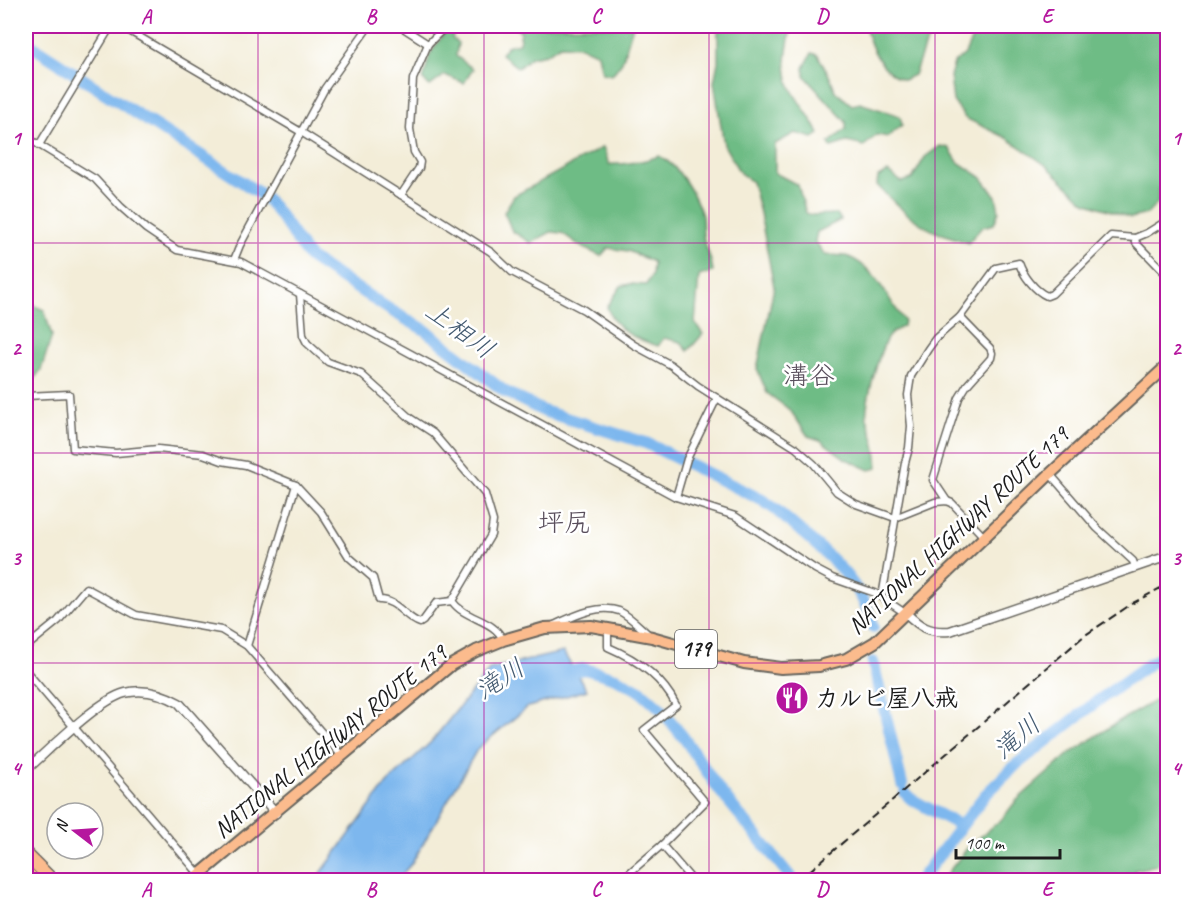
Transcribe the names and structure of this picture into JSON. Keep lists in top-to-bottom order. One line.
{"streets":{"highway":["NATIONAL HIGHWAY ROUTE 179","179"]},"districts":["溝谷","坪尻"],"water":["上相川","滝川"],"places":{"restaurant":["カルビ屋八戒"]},"scale_bar":"100 m","north":"left","grid":{"columns":["A","B","C","D","E"],"rows":["1","2","3","4"]}}
